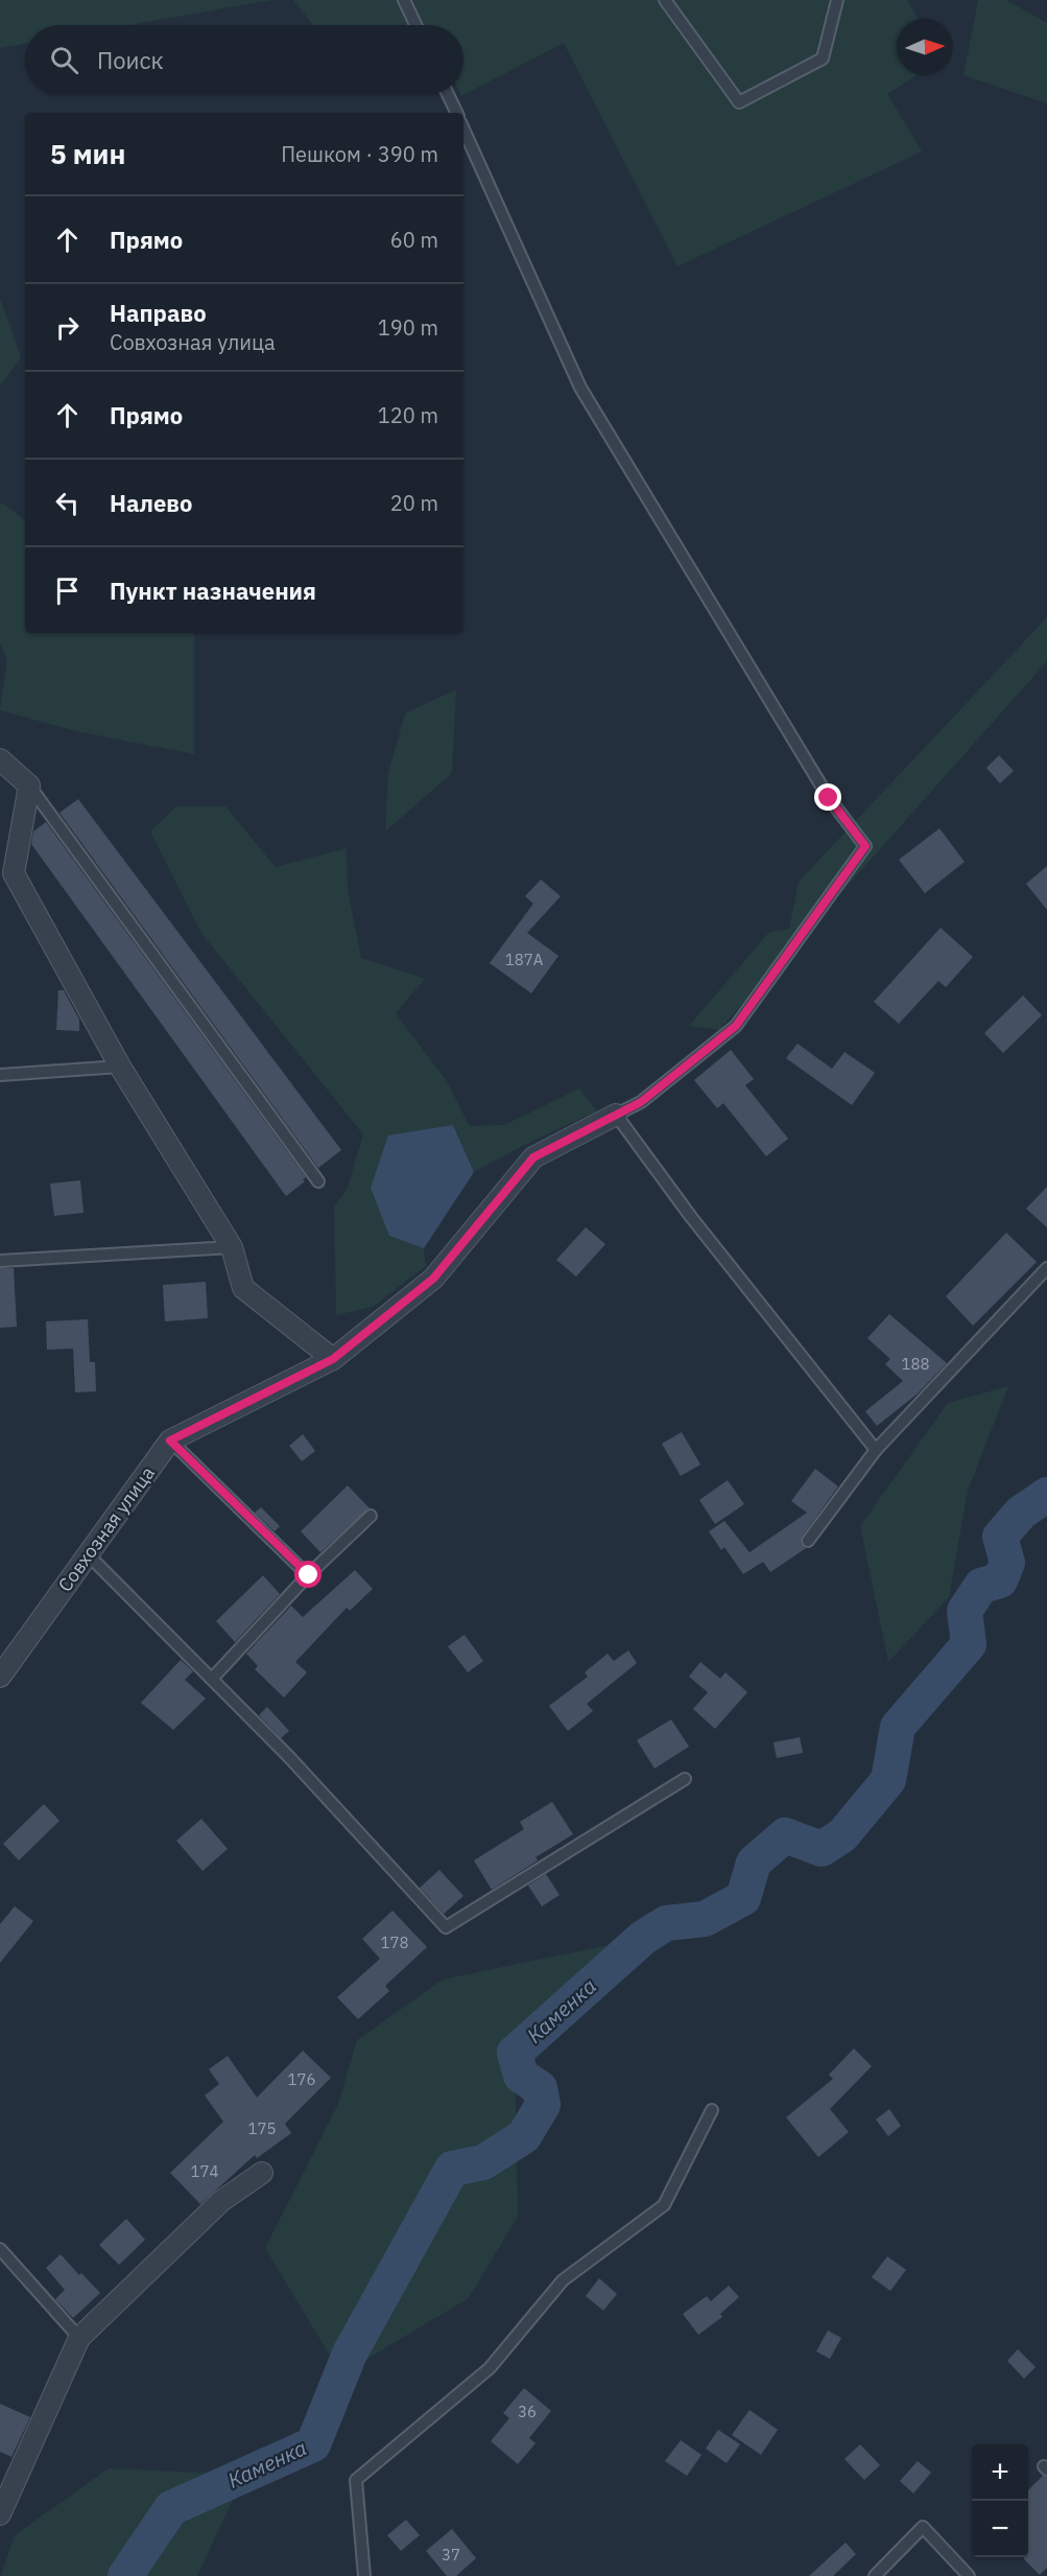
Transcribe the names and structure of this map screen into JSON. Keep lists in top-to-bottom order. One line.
{"streets":{"street":["Совхозная улица"]},"water":["Каменка"],"house_numbers":["187А","188","178","176","175","174","36","37"],"north":"right","page":{"search":"Поиск","heading":["5 мин","Пешком · 390 m"],"list":[["Прямо","60 m"],["Направо","Совхозная улица","190 m"],["Прямо","120 m"],["Налево","20 m"],"Пункт назначения"],"map_buttons":["+","−"]}}
